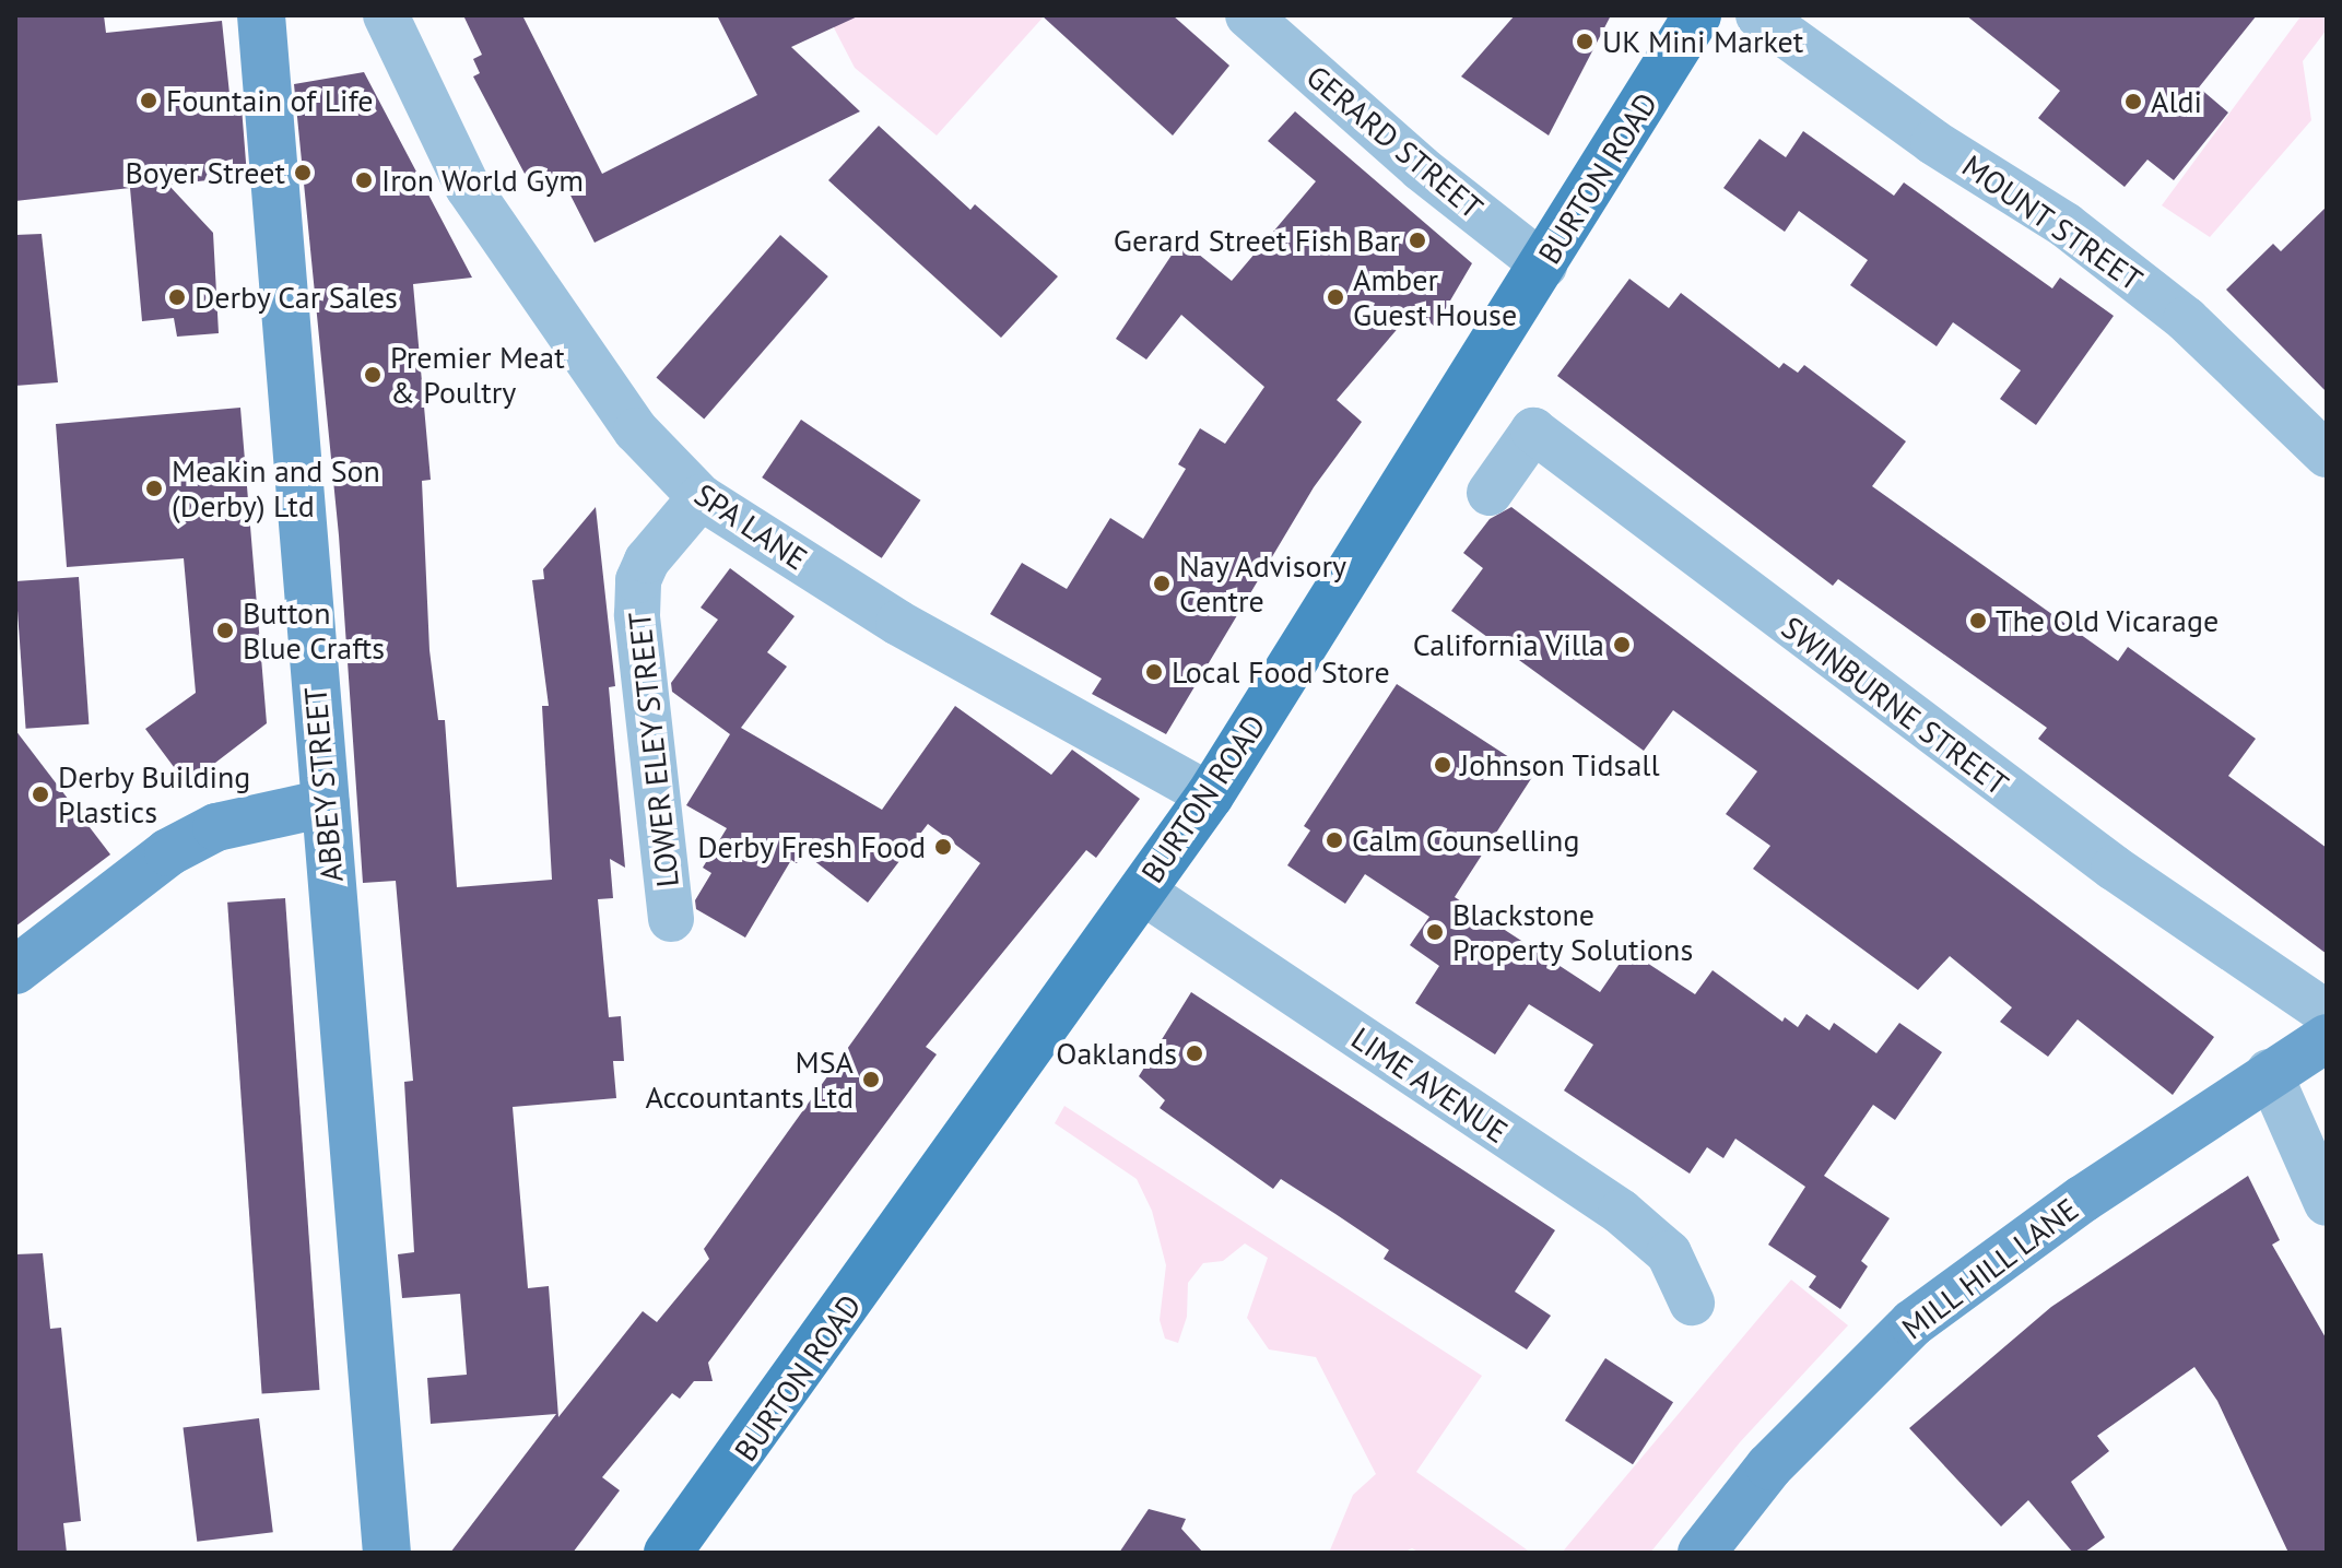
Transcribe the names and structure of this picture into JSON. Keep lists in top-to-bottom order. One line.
{"streets":{"main road":["BURTON ROAD"],"street":["GERARD STREET","MOUNT STREET","SPA LANE","SWINBURNE STREET","LOWER ELEY STREET","ABBEY STREET","LIME AVENUE","MILL HILL LANE"]},"crossings":[["GERARD STREET","BURTON ROAD"],["BURTON ROAD","SPA LANE"],["BURTON ROAD","LIME AVENUE"],["SPA LANE","LOWER ELEY STREET"]],"places":["UK Mini Market","Fountain of Life","Aldi","Boyer Street","Iron World Gym","Gerard Street Fish Bar","Derby Car Sales","Amber Guest House","Premier Meat & Poultry","Meakin and Son (Derby) Ltd","Nay Advisory Centre","The Old Vicarage","Button Blue Crafts","California Villa","Local Food Store","Johnson Tidsall","Derby Building Plastics","Calm Counselling","Derby Fresh Food","Blackstone Property Solutions","Oaklands","MSA Accountants Ltd"]}
